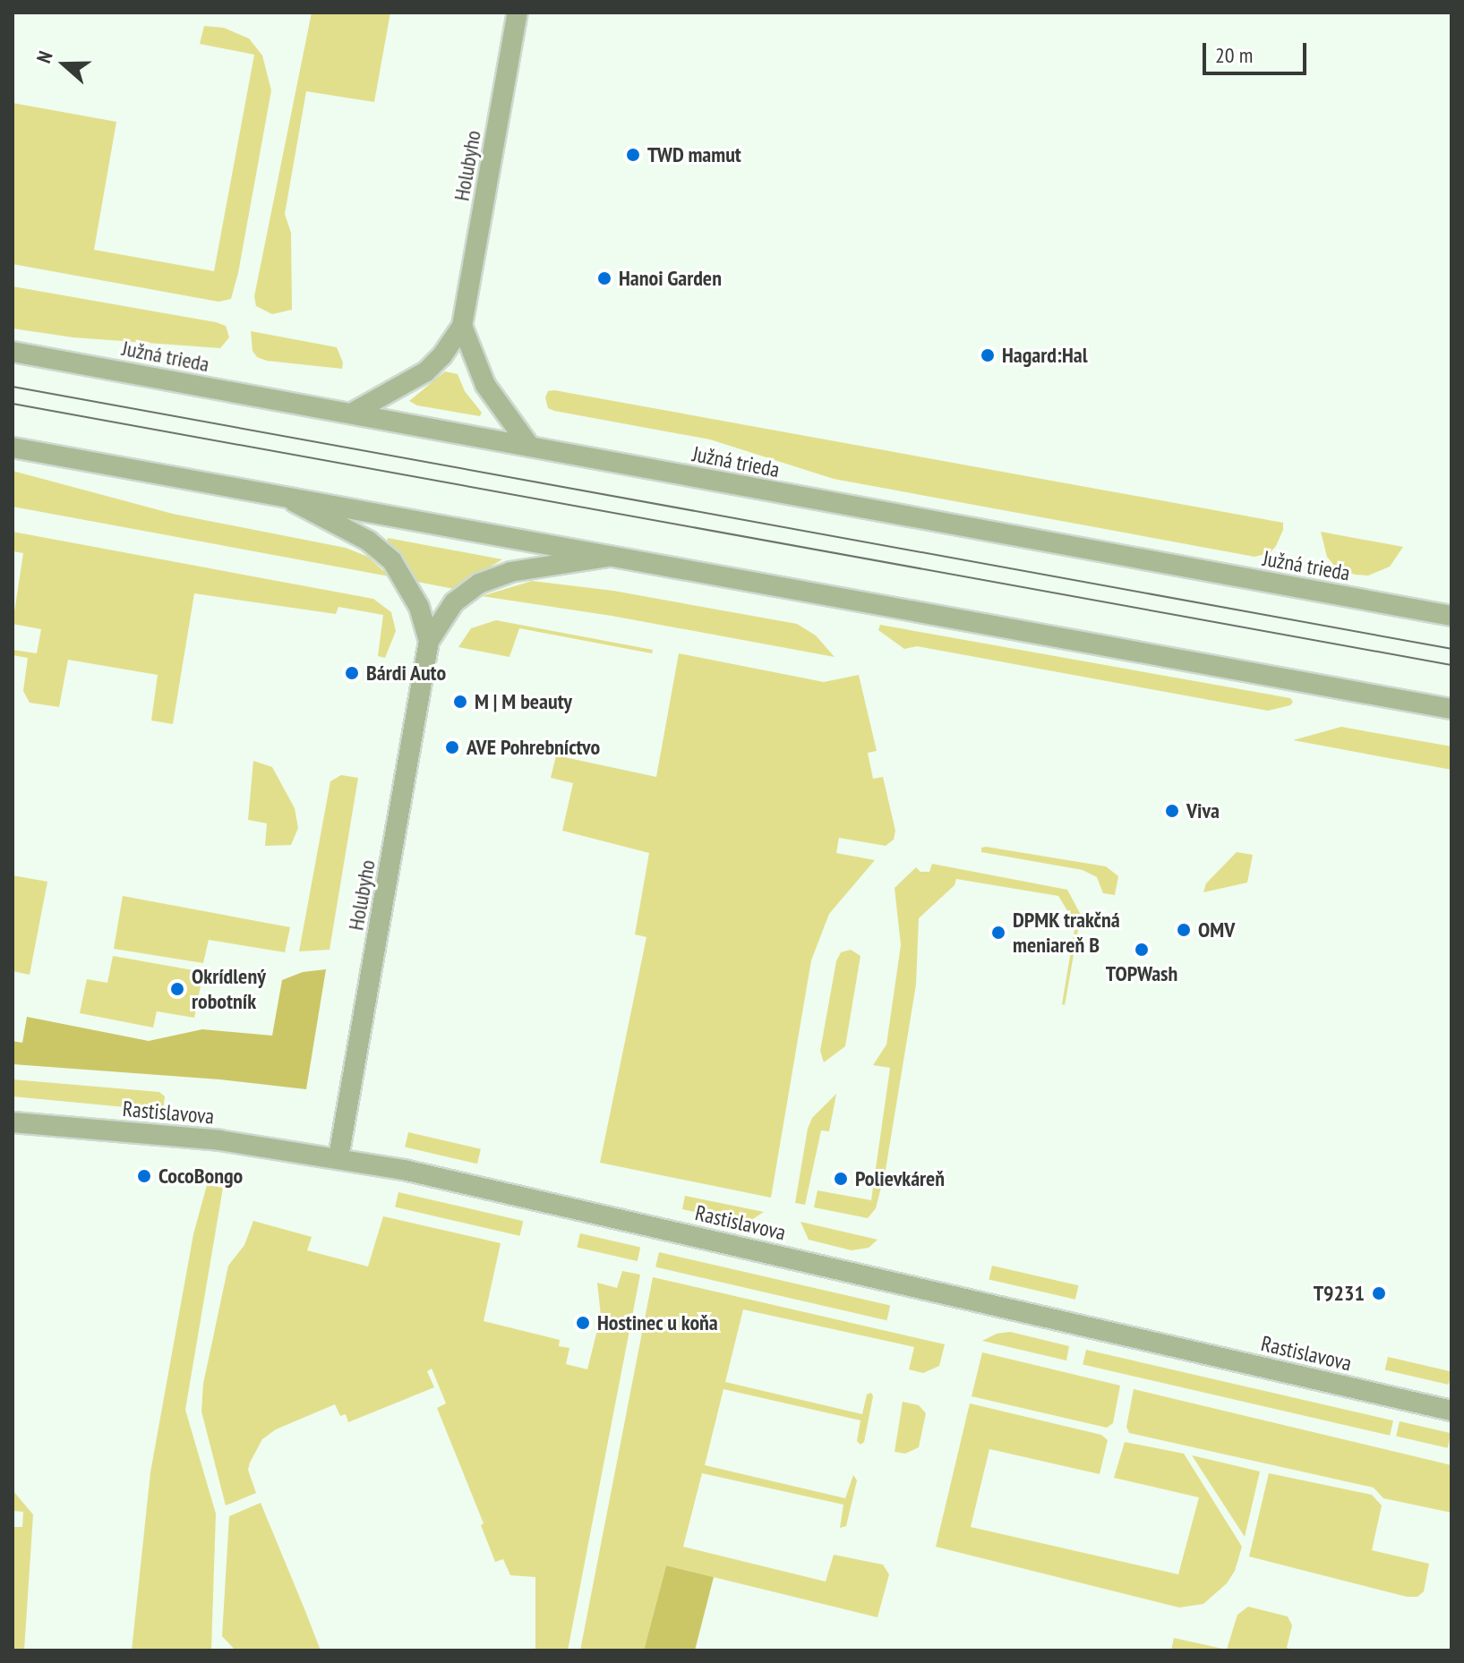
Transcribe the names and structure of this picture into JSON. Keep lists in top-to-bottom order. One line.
{"streets":{"street":["Holubyho","Južná trieda","Rastislavova"]},"crossings":[["Holubyho","Rastislavova"]],"places":["TWD mamut","Hanoi Garden","Hagard:Hal","Bárdi Auto","M | M beauty","AVE Pohrebníctvo","Viva","OMV","DPMK trakčná meniareň B","TOPWash","Okrídlený robotník","CocoBongo","Polievkáreň","T9231","Hostinec u koňa"],"scale_bar":"20 m","north":"left"}
